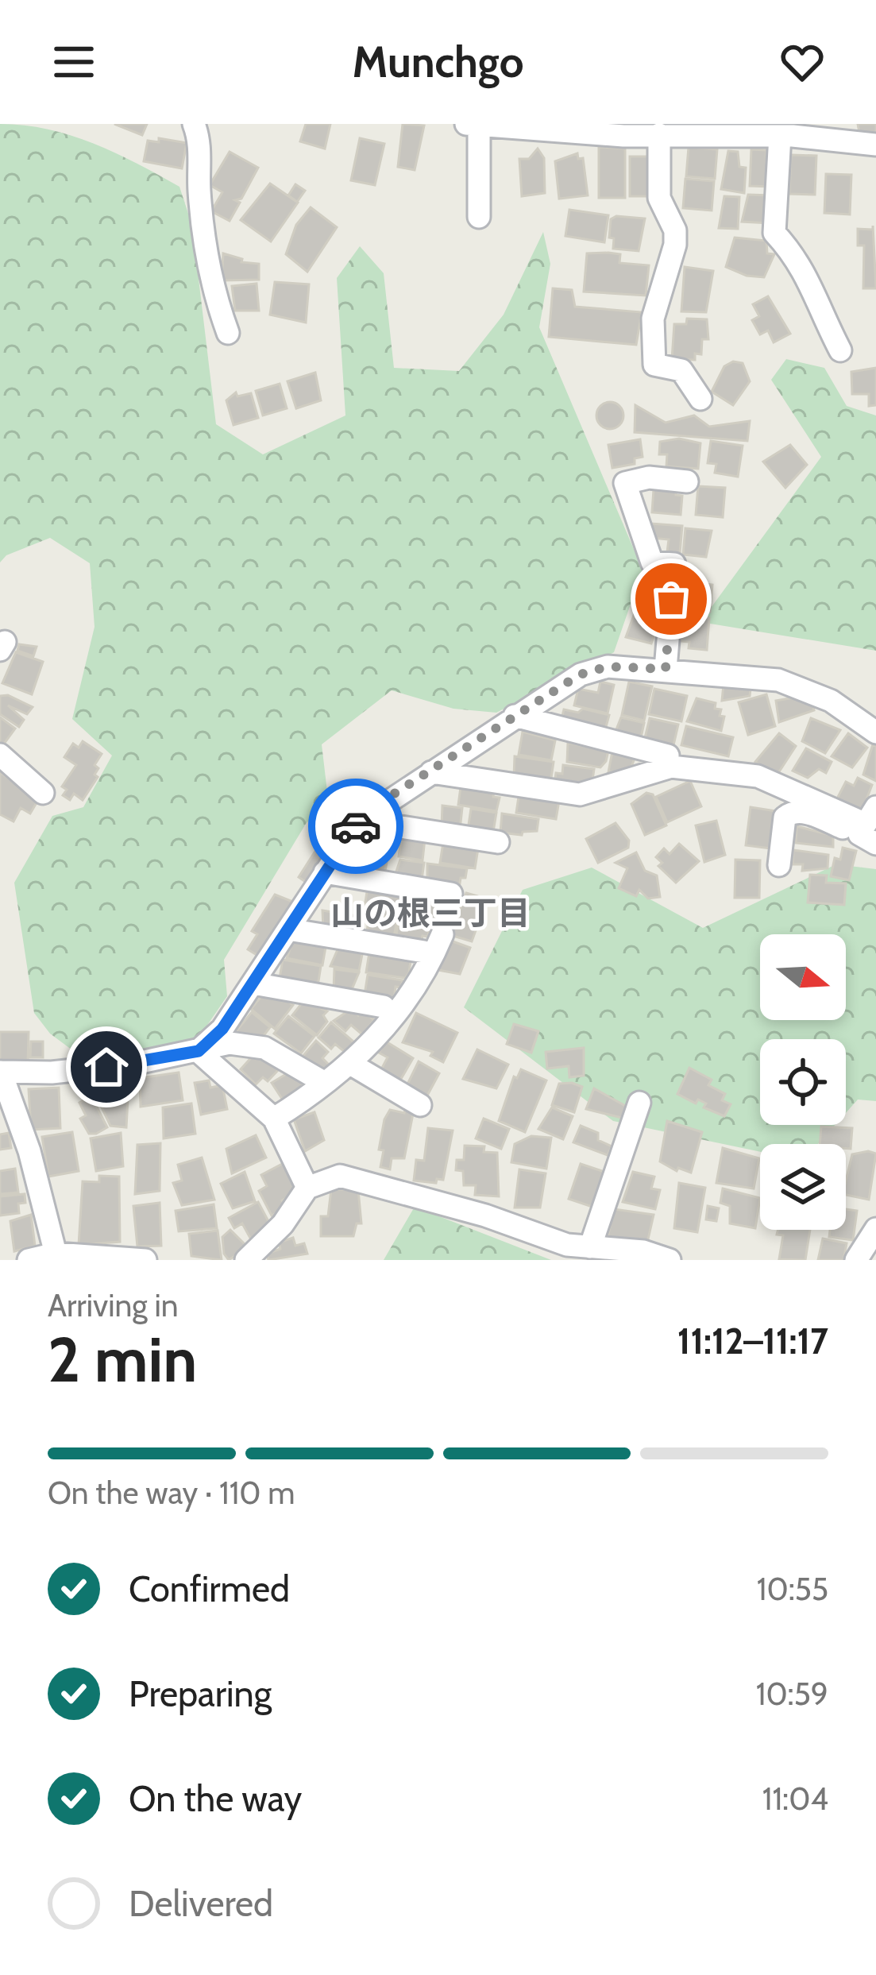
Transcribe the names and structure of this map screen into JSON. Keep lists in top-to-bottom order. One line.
{"districts":["山の根三丁目"],"north":"right","page":{"header":"Munchgo","heading":["2 min","Arriving in","11:12–11:17"],"bar":"On the way · 110 m","list":[["Confirmed","10:55"],["Preparing","10:59"],["On the way","11:04"],"Delivered"]}}
